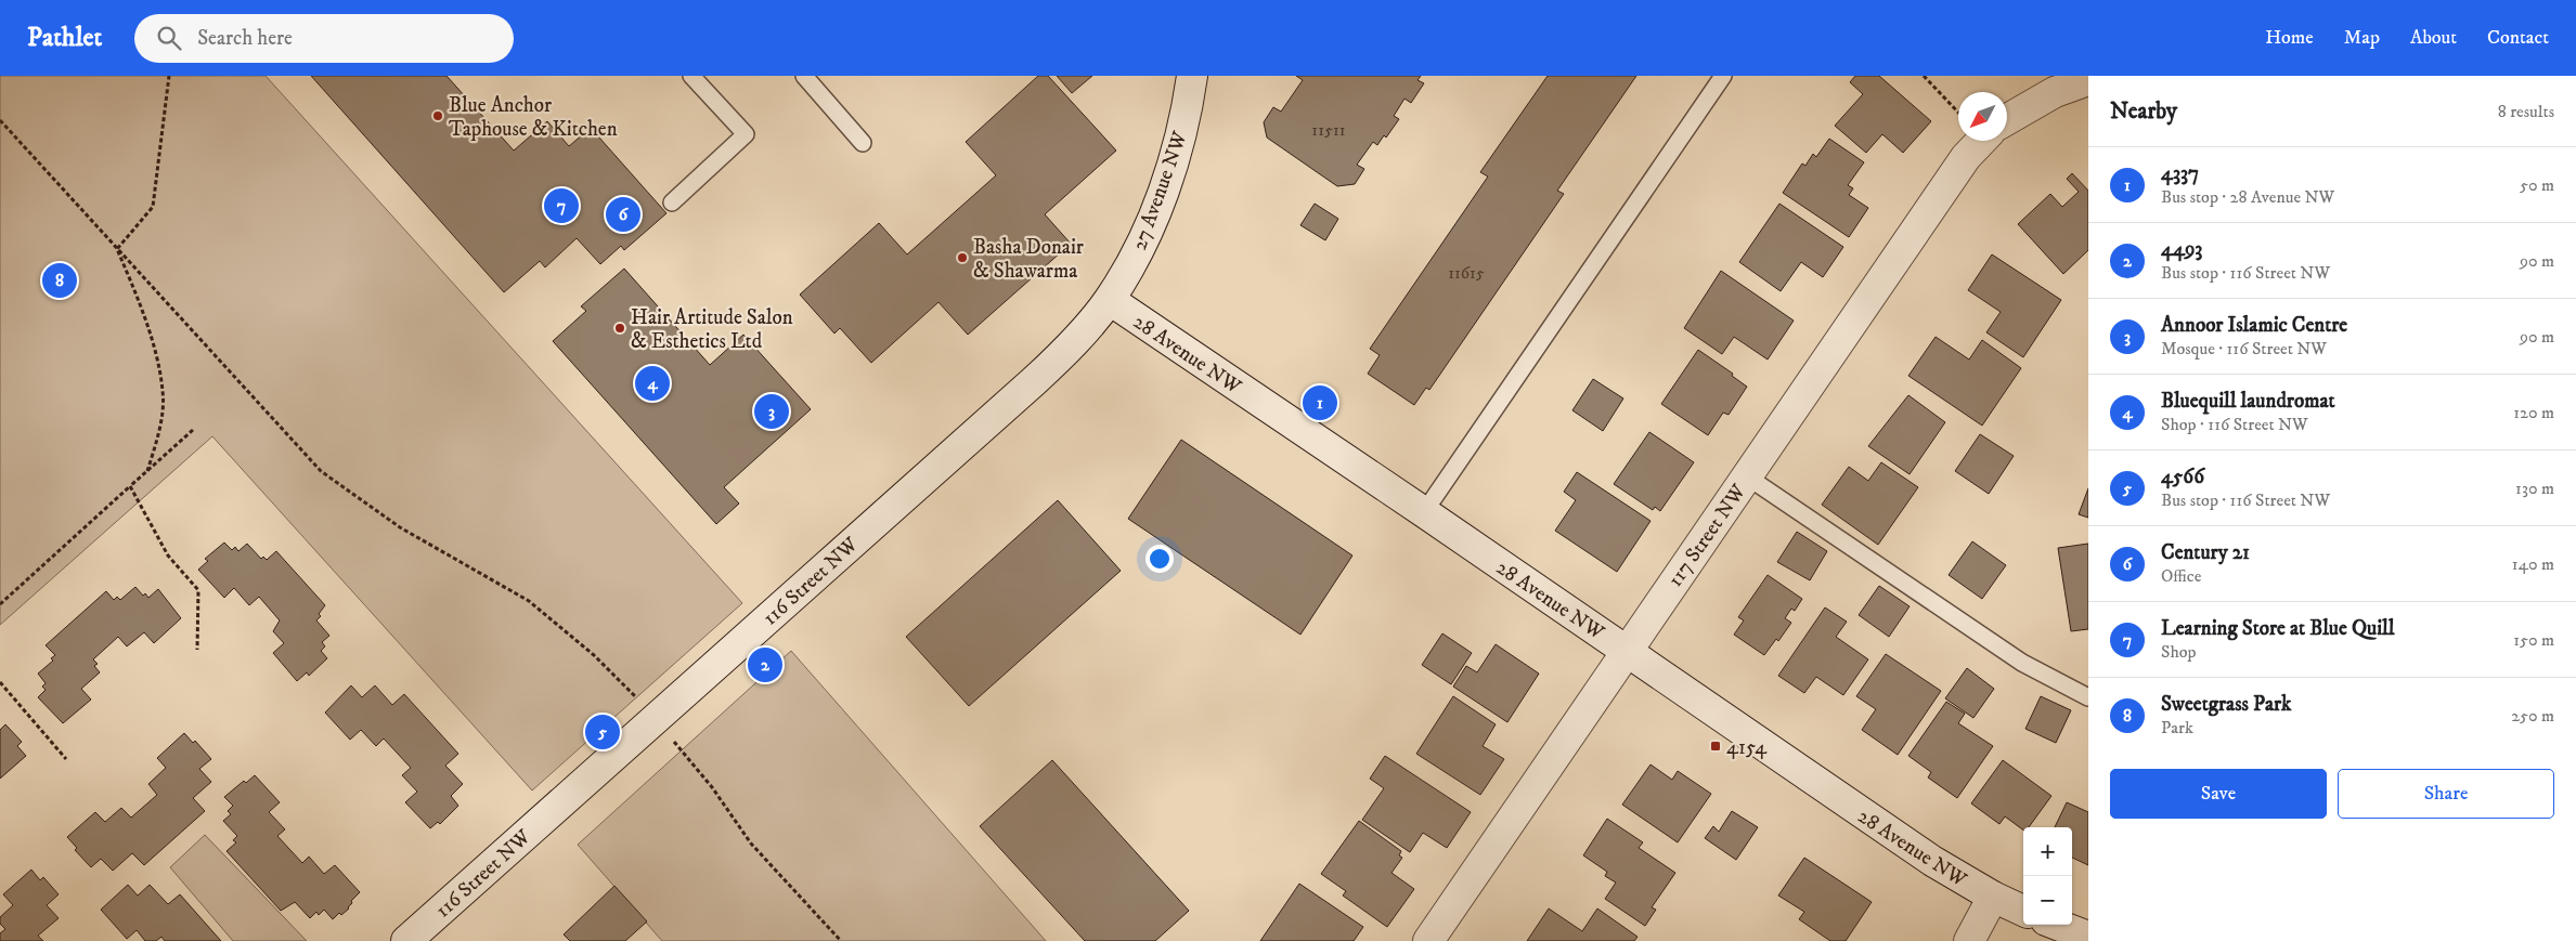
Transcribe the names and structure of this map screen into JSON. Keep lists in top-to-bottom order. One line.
{"streets":{"street":["27 Avenue NW","28 Avenue NW","117 Street NW","116 Street NW"]},"crossings":[["27 Avenue NW","28 Avenue NW"],["27 Avenue NW","116 Street NW"],["28 Avenue NW","117 Street NW"],["28 Avenue NW","116 Street NW"]],"places":{"other":["Blue Anchor Taphouse & Kitchen","Basha Donair & Shawarma","Hair Artitude Salon & Esthetics Ltd"],"transit":["4154"]},"house_numbers":["11511","11615"],"north":"bottom left","page":{"header":"Pathlet","search":"Search here","nav":["Home","Map","About","Contact"],"heading":["Nearby","8 results"],"list":[{"mark":"1","name":"4337","note":"Bus stop · 28 Avenue NW","value":"50 m"},{"mark":"2","name":"4493","note":"Bus stop · 116 Street NW","value":"90 m"},{"mark":"3","name":"Annoor Islamic Centre","note":"Mosque · 116 Street NW","value":"90 m"},{"mark":"4","name":"Bluequill laundromat","note":"Shop · 116 Street NW","value":"120 m"},{"mark":"5","name":"4566","note":"Bus stop · 116 Street NW","value":"130 m"},{"mark":"6","name":"Century 21","note":"Office","value":"140 m"},{"mark":"7","name":"Learning Store at Blue Quill","note":"Shop","value":"150 m"},{"mark":"8","name":"Sweetgrass Park","note":"Park","value":"250 m"}],"pins":["7","6","8","4","1","3","2","5"],"buttons":["Save","Share"],"map_buttons":["+","−"]}}
